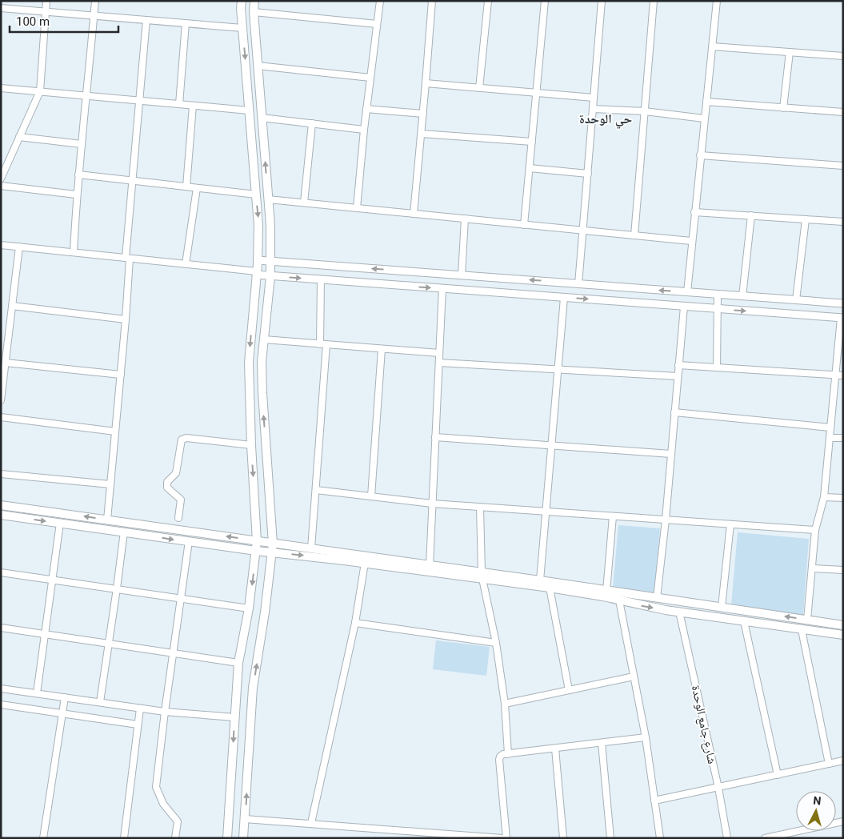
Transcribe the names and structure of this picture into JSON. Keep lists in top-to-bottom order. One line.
{"streets":{"street":["شارع جامع الوحدة"]},"districts":["حي الوحدة"],"scale_bar":"100 m","north":"top"}
